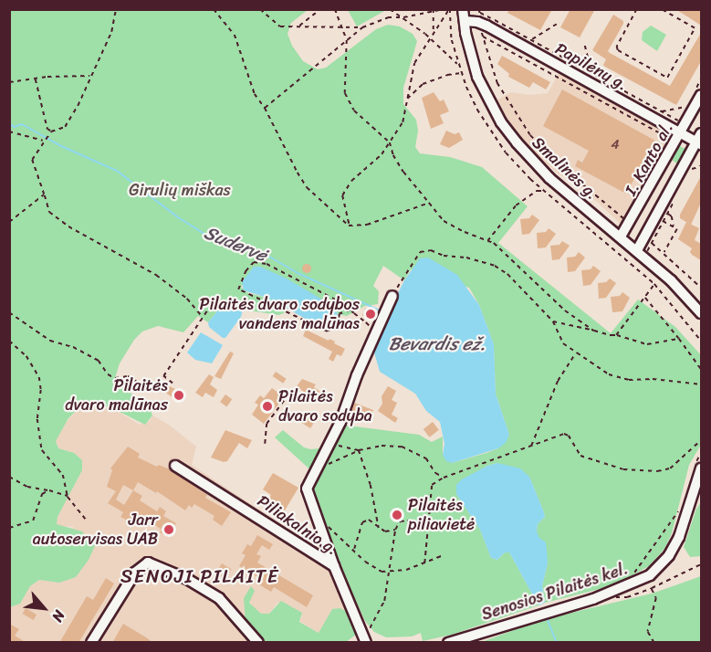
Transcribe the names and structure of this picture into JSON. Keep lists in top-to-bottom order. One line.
{"streets":{"street":["Papilėnų g.","I. Kanto al.","Smalinės g.","Piliakalnio g.","Senosios Pilaitės kel."]},"crossings":[["Papilėnų g.","I. Kanto al."],["Papilėnų g.","Smalinės g."],["I. Kanto al.","Smalinės g."]],"districts":["SENOJI PILAITĖ"],"water":["Sudervė","Bevardis ež."],"parks":["Girulių miškas"],"places":["Pilaitės dvaro sodybos vandens malūnas","Pilaitės dvaro malūnas","Pilaitės dvaro sodyba","Pilaitės piliavietė","Jarr autoservisas UAB"],"house_numbers":["4"],"north":"bottom right"}
